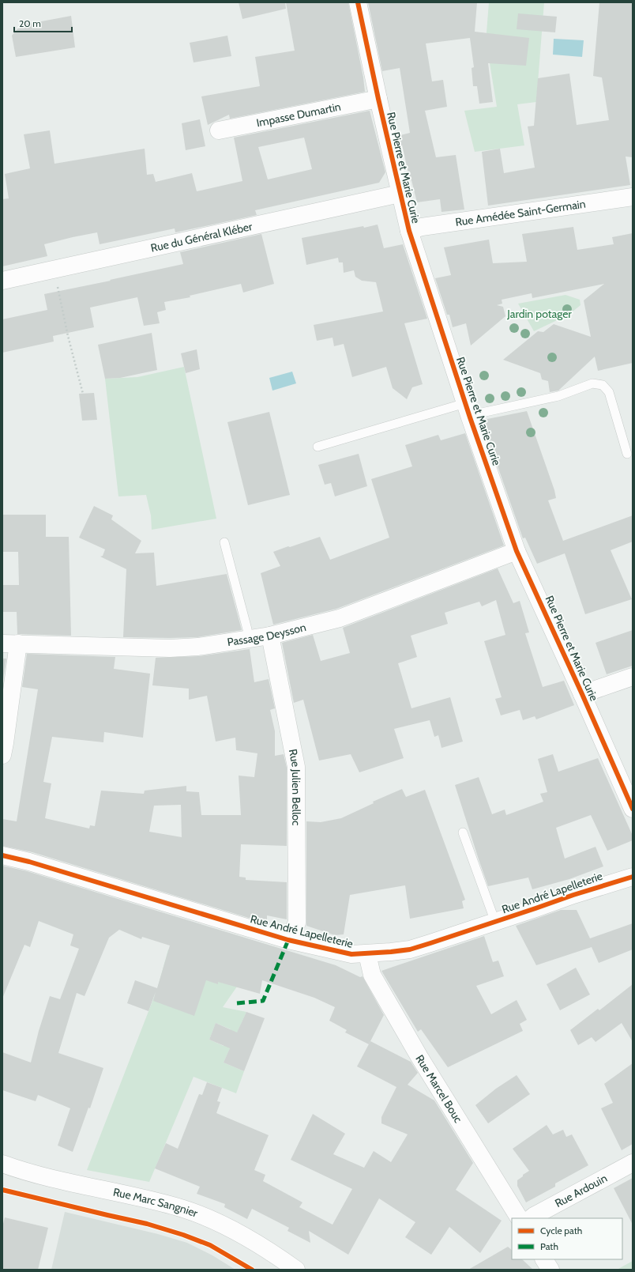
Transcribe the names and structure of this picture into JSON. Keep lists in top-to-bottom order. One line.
{"streets":{"street":["Impasse Dumartin","Rue Pierre et Marie Curie","Rue Amédée Saint-Germain","Rue du Général Kléber","Passage Deysson","Rue Julien Belloc","Rue André Lapelleterie","Rue Marcel Bouc","Rue Ardouin","Rue Marc Sangnier"]},"crossings":[["Impasse Dumartin","Rue Pierre et Marie Curie"],["Rue Pierre et Marie Curie","Rue Amédée Saint-Germain"],["Rue Pierre et Marie Curie","Rue du Général Kléber"],["Rue Pierre et Marie Curie","Passage Deysson"],["Passage Deysson","Rue Julien Belloc"],["Rue Julien Belloc","Rue André Lapelleterie"],["Rue André Lapelleterie","Rue Marcel Bouc"]],"parks":["Jardin potager"],"legend":["Cycle path","Path"],"scale_bar":"20 m"}
